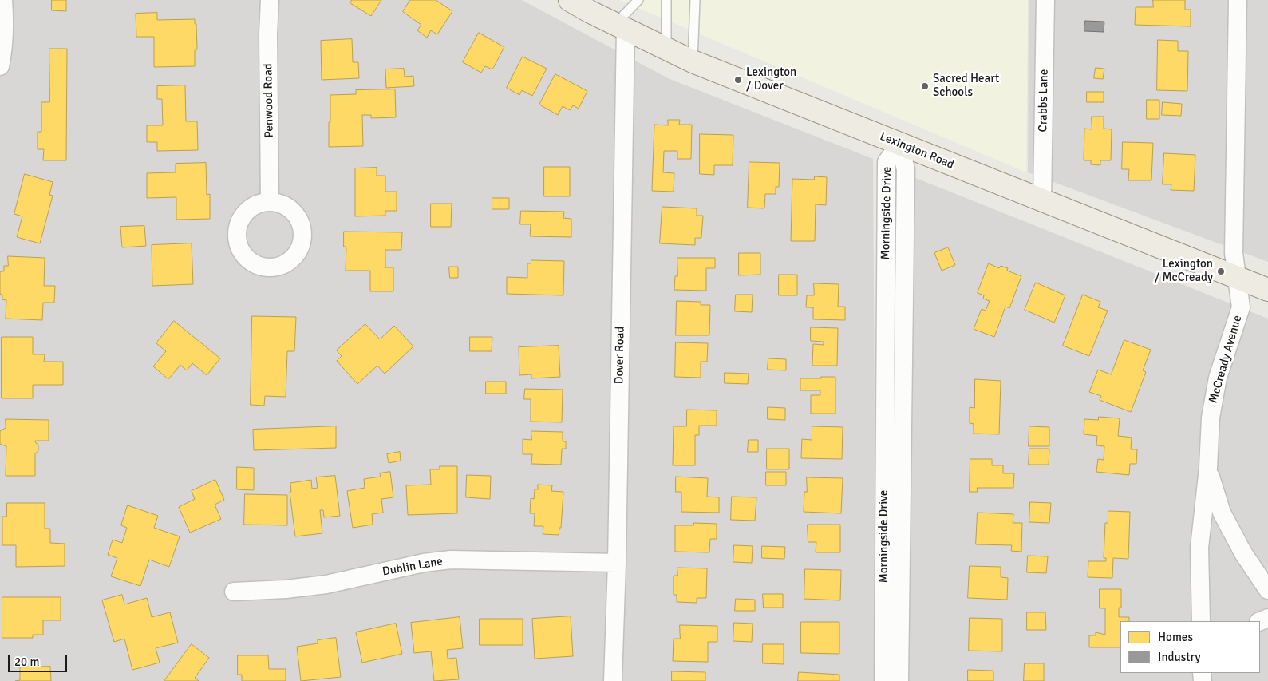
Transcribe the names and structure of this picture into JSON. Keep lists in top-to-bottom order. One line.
{"streets":{"main road":["Lexington Road"],"street":["Penwood Road","Crabbs Lane","Morningside Drive","Dover Road","McCready Avenue","Dublin Lane"]},"crossings":[["Crabbs Lane","Lexington Road"],["Lexington Road","Morningside Drive"],["Lexington Road","Dover Road"],["Lexington Road","McCready Avenue"],["Dover Road","Dublin Lane"]],"places":["Lexington / Dover","Sacred Heart Schools","Lexington / McCready"],"legend":["Homes","Industry"],"scale_bar":"20 m"}
